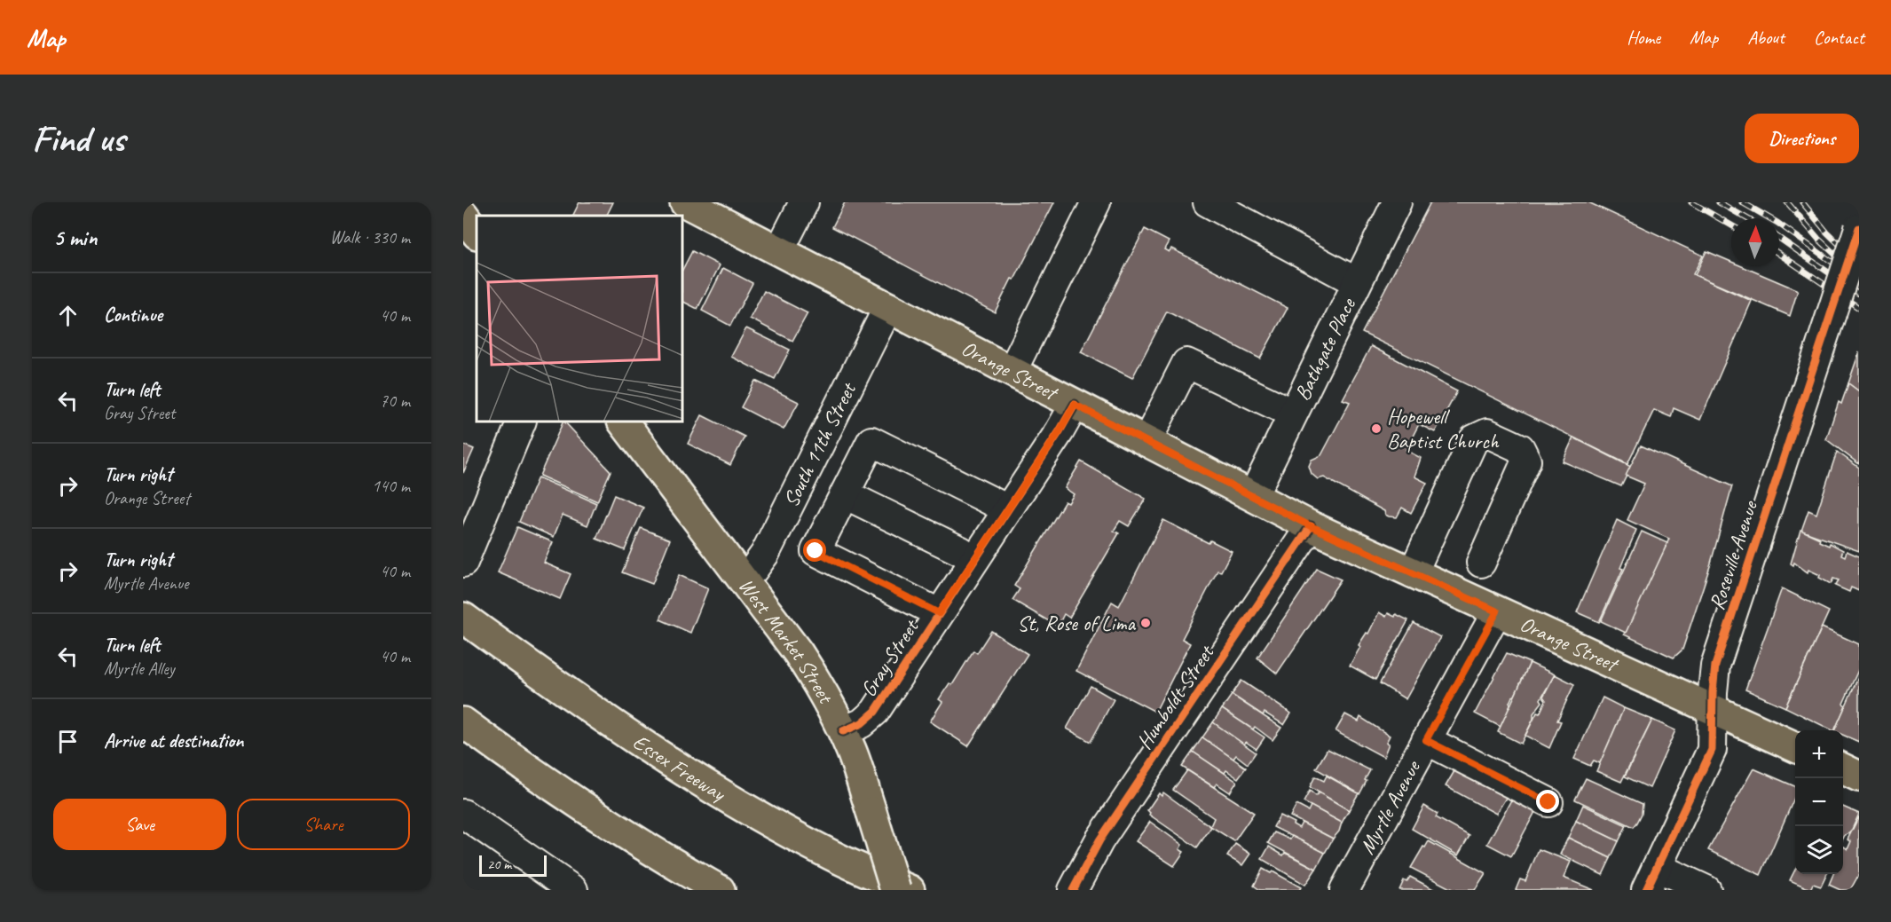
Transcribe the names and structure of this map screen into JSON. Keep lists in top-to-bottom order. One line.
{"streets":{"main road":["Orange Street","West Market Street","Essex Freeway"],"street":["Bathgate Place","South 11th Street","Roseville Avenue","Gray Street","Humboldt Street","Myrtle Avenue"]},"crossings":[["Bathgate Place","Orange Street"],["Orange Street","South 11th Street"],["Orange Street","Roseville Avenue"],["Orange Street","Gray Street"],["Orange Street","Humboldt Street"],["Orange Street","Myrtle Avenue"],["South 11th Street","West Market Street"],["West Market Street","Gray Street"]],"places":["Hopewell Baptist Church","St, Rose of Lima"],"scale_bar":"20 m","north":"top","page":{"header":"Map","nav":["Home","Map","About","Contact"],"buttons":["Directions",["Save","Share"]],"title":"Find us","heading":["5 min","Walk · 330 m"],"list":[["Continue","40 m"],["Turn left","Gray Street","70 m"],["Turn right","Orange Street","140 m"],["Turn right","Myrtle Avenue","40 m"],["Turn left","Myrtle Alley","40 m"],"Arrive at destination"],"map_buttons":["+","−"],"scale":"20 m"}}
